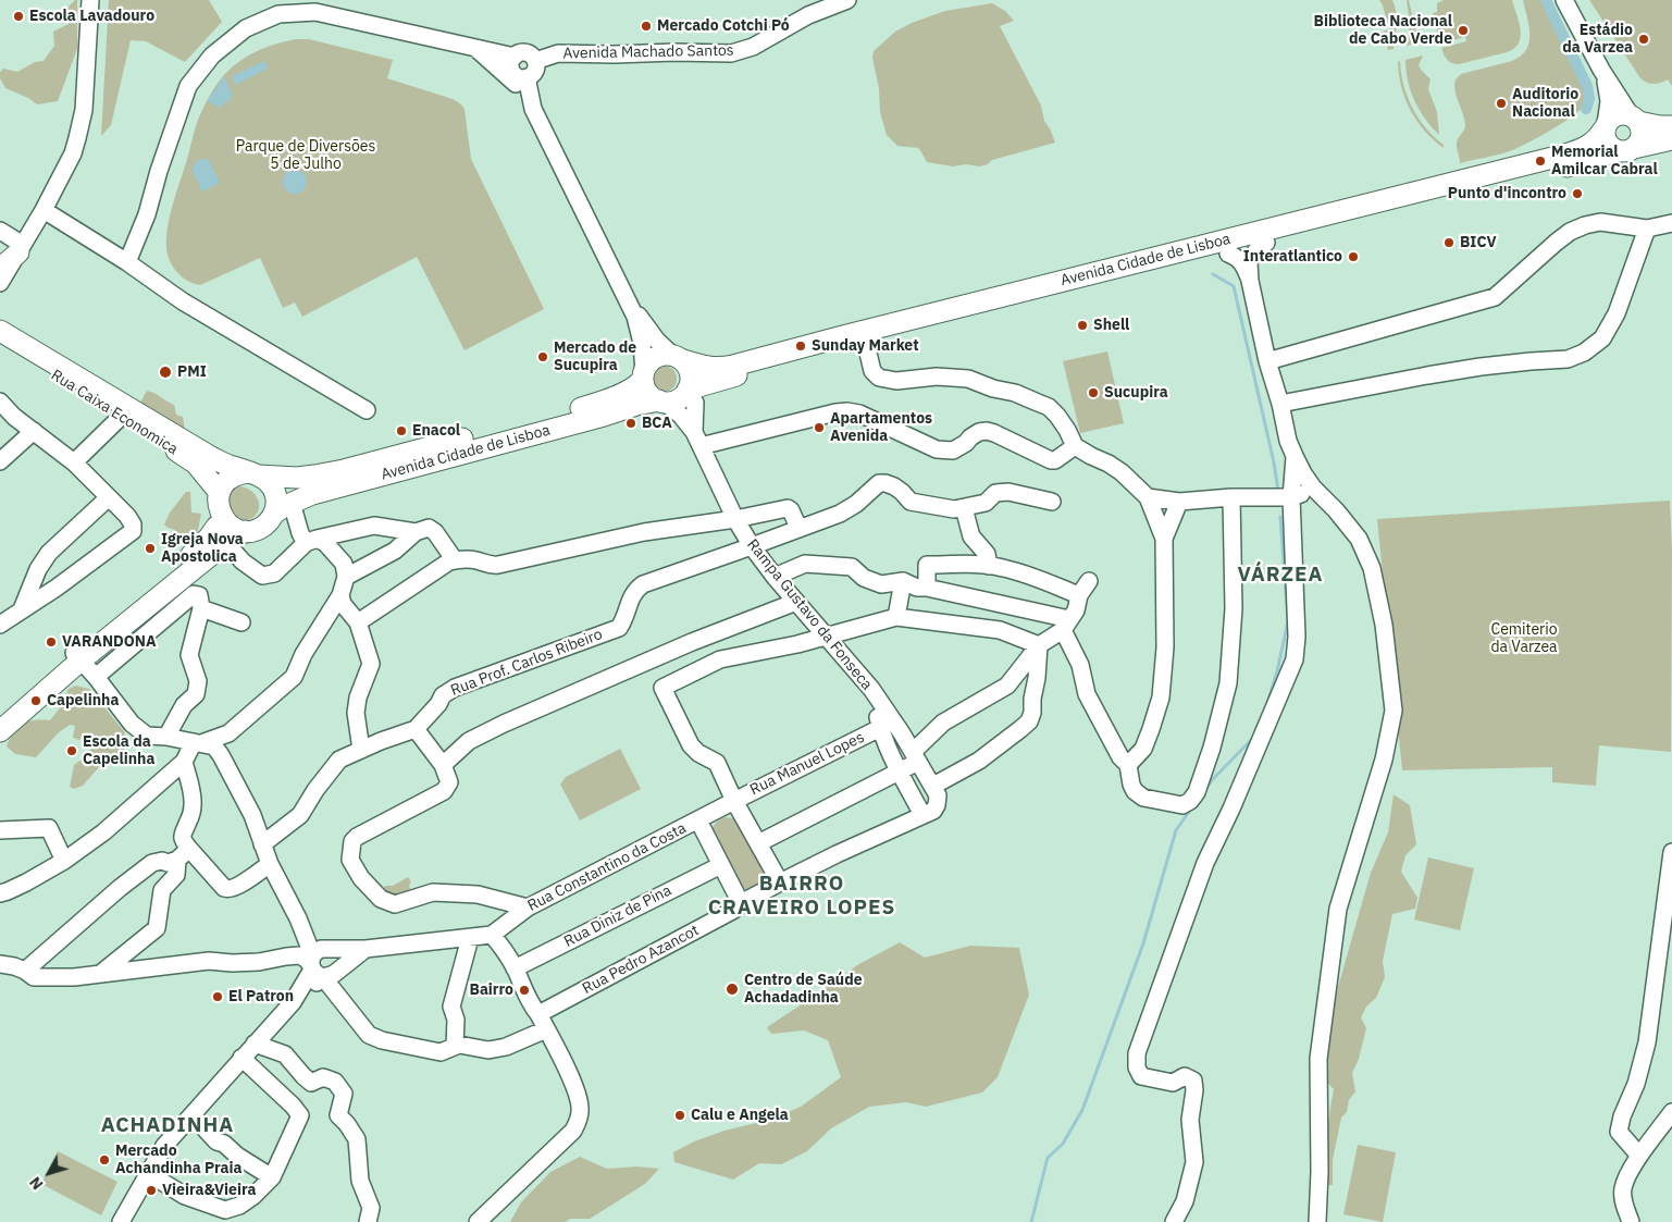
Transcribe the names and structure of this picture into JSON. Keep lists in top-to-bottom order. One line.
{"streets":{"main road":["Avenida Cidade de Lisboa","Rua Caixa Economica"],"street":["Avenida Machado Santos","Rampa Gustavo da Fonseca","Rua Prof. Carlos Ribeiro","Rua Manuel Lopes","Rua Constantino da Costa","Rua Diniz de Pina","Rua Pedro Azancot"]},"crossings":[["Avenida Cidade de Lisboa","Rua Caixa Economica"],["Avenida Cidade de Lisboa","Rampa Gustavo da Fonseca"],["Rampa Gustavo da Fonseca","Rua Prof. Carlos Ribeiro"],["Rampa Gustavo da Fonseca","Rua Manuel Lopes"],["Rampa Gustavo da Fonseca","Rua Pedro Azancot"],["Rua Manuel Lopes","Rua Constantino da Costa"]],"districts":["VÁRZEA","BAIRRO CRAVEIRO LOPES","ACHADINHA"],"parks":["Parque de Diversões 5 de Julho","Cemiterio da Varzea"],"places":["Escola Lavadouro","Mercado Cotchi Pó","Biblioteca Nacional de Cabo Verde","Estádio da Varzea","Auditorio Nacional","Memorial Amilcar Cabral","Punto d'incontro","BICV","Interatlantico","Shell","Sunday Market","Mercado de Sucupira","PMI","Sucupira","BCA","Apartamentos Avenida","Enacol","Igreja Nova Apostolica","VARANDONA","Capelinha","Escola da Capelinha","Centro de Saúde Achadadinha","Bairro","El Patron","Calu e Angela","Mercado Achandinha Praia","Vieira&Vieira"],"north":"bottom left"}
